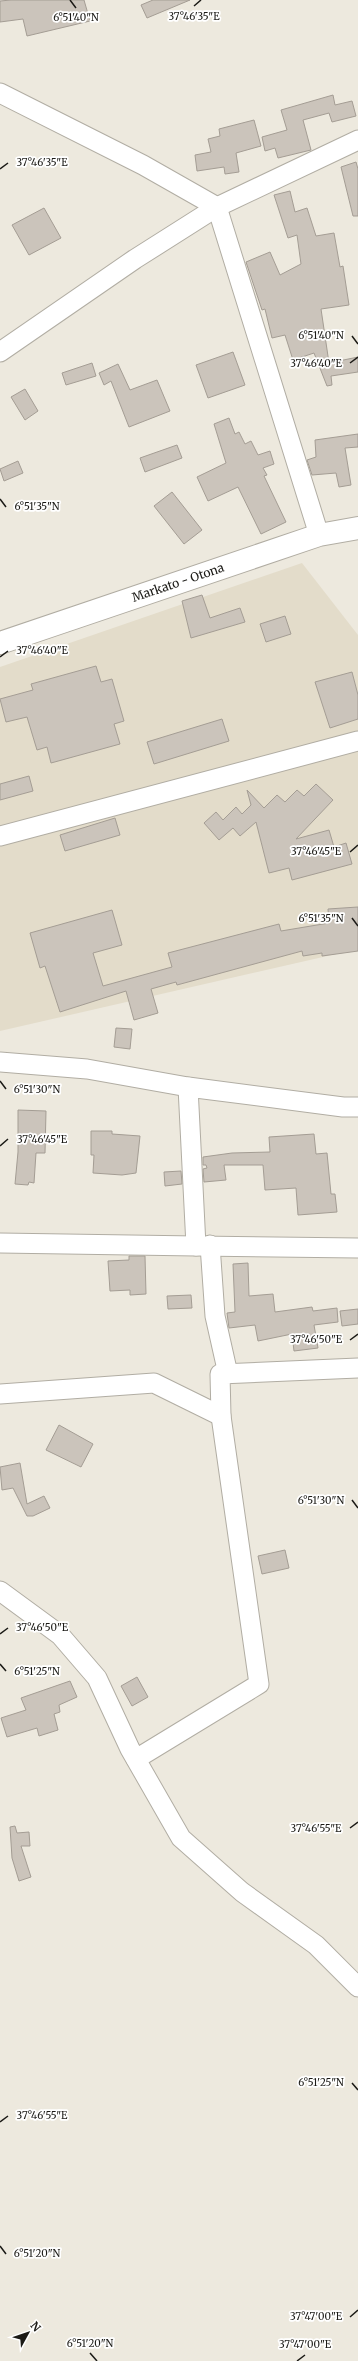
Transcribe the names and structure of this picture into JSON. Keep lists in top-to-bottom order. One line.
{"streets":{"main road":["Markato - Otona"]},"north":"top right","coordinates":["37°46'35\"E","6°51'40\"N","37°46'40\"E","6°51'35\"N","37°46'45\"E","6°51'30\"N","37°46'50\"E","6°51'25\"N","37°46'55\"E","6°51'20\"N","37°47'00\"E"]}
